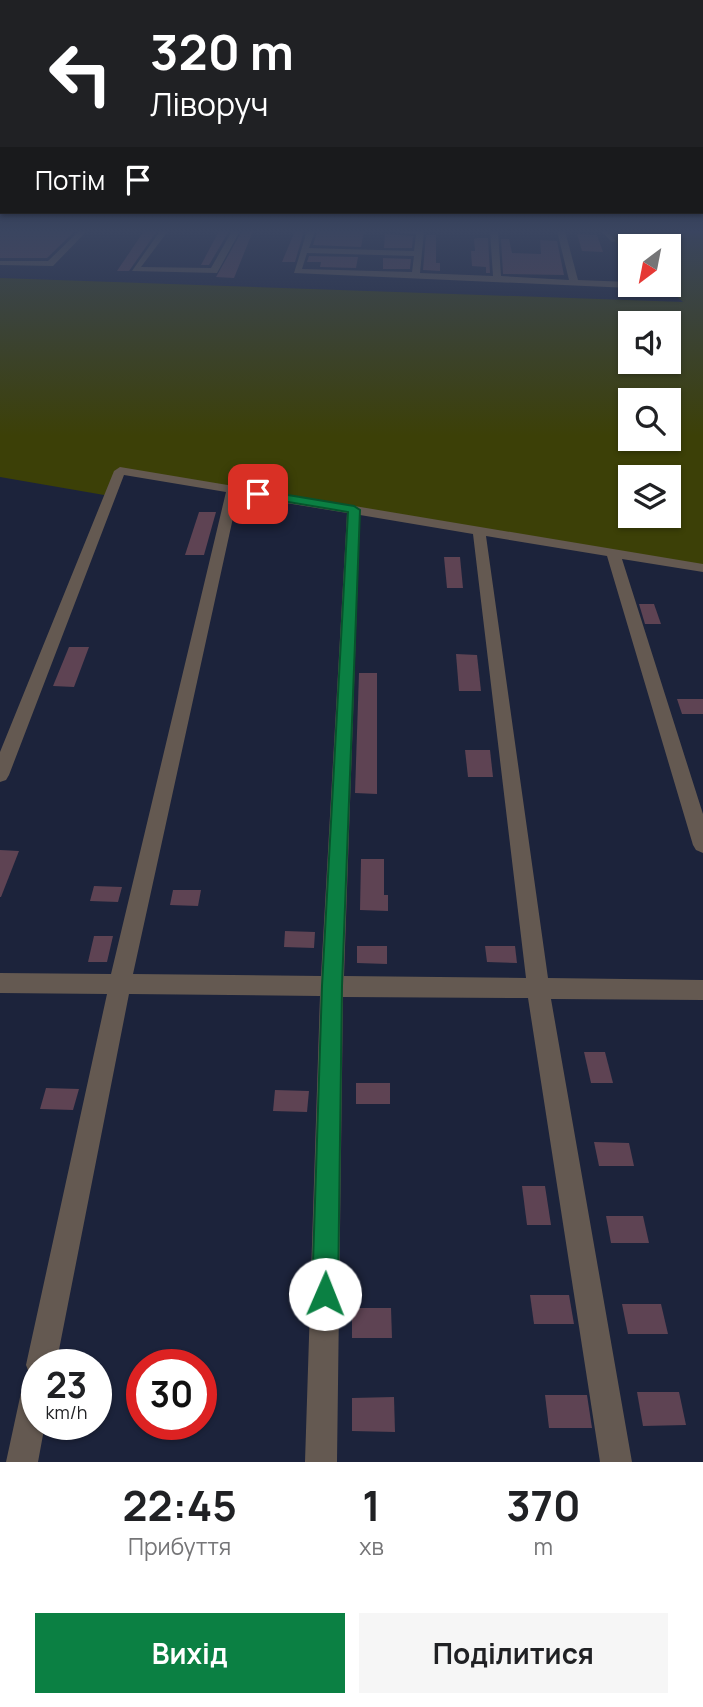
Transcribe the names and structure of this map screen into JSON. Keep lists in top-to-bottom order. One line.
{"north":"bottom left","page":{"turn":["320 m","Ліворуч"],"then":"Потім","speed":"23 km/h","limit":"30","eta":["22:45","Прибуття","1","хв","370","m"],"buttons":["Вихід","Поділитися"]}}
